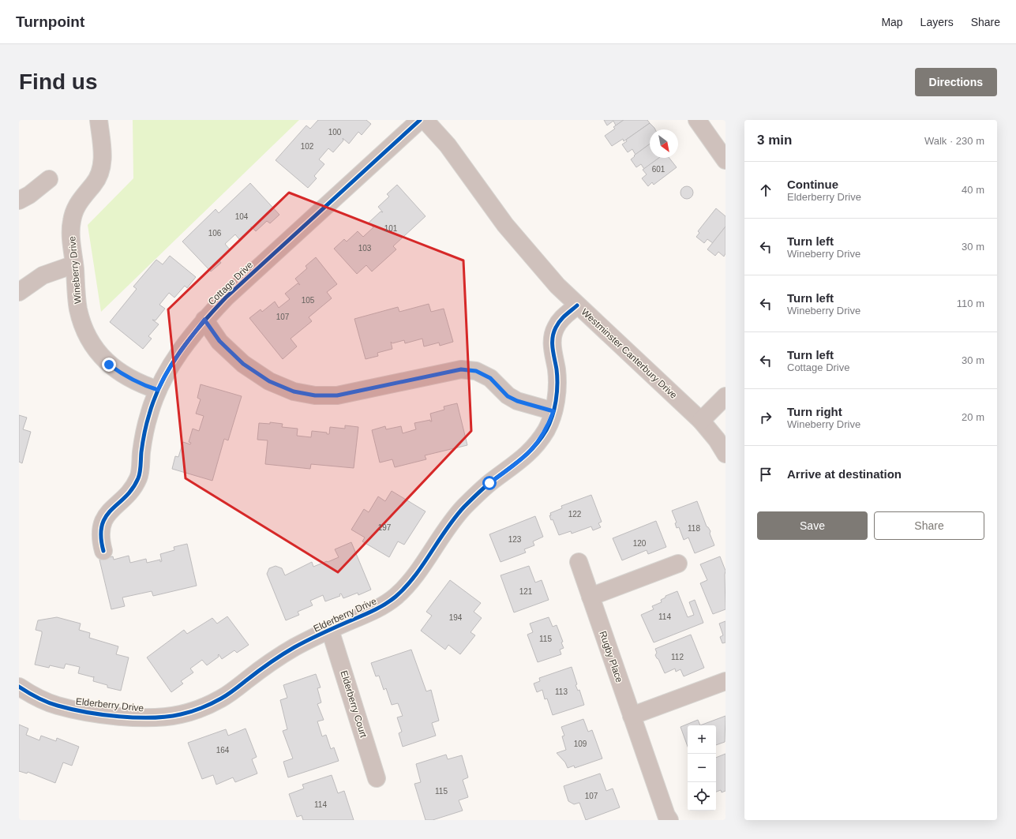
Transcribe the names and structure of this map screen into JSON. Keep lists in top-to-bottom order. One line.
{"streets":{"street":["Wineberry Drive","Cottage Drive","Westminster Canterbury Drive","Elderberry Drive","Rugby Place","Elderberry Court"]},"crossings":[["Wineberry Drive","Cottage Drive"],["Westminster Canterbury Drive","Elderberry Drive"],["Elderberry Drive","Elderberry Court"]],"house_numbers":["100","102","601","104","101","106","103","105","107","122","197","118","123","120","121","114","194","115","112","113","109","164","115","107","114"],"north":"bottom right","page":{"header":"Turnpoint","nav":["Map","Layers","Share"],"buttons":["Directions",["Save","Share"]],"title":"Find us","heading":["3 min","Walk · 230 m"],"list":[["Continue","Elderberry Drive","40 m"],["Turn left","Wineberry Drive","30 m"],["Turn left","Wineberry Drive","110 m"],["Turn left","Cottage Drive","30 m"],["Turn right","Wineberry Drive","20 m"],"Arrive at destination"],"map_buttons":["+","−"]}}
